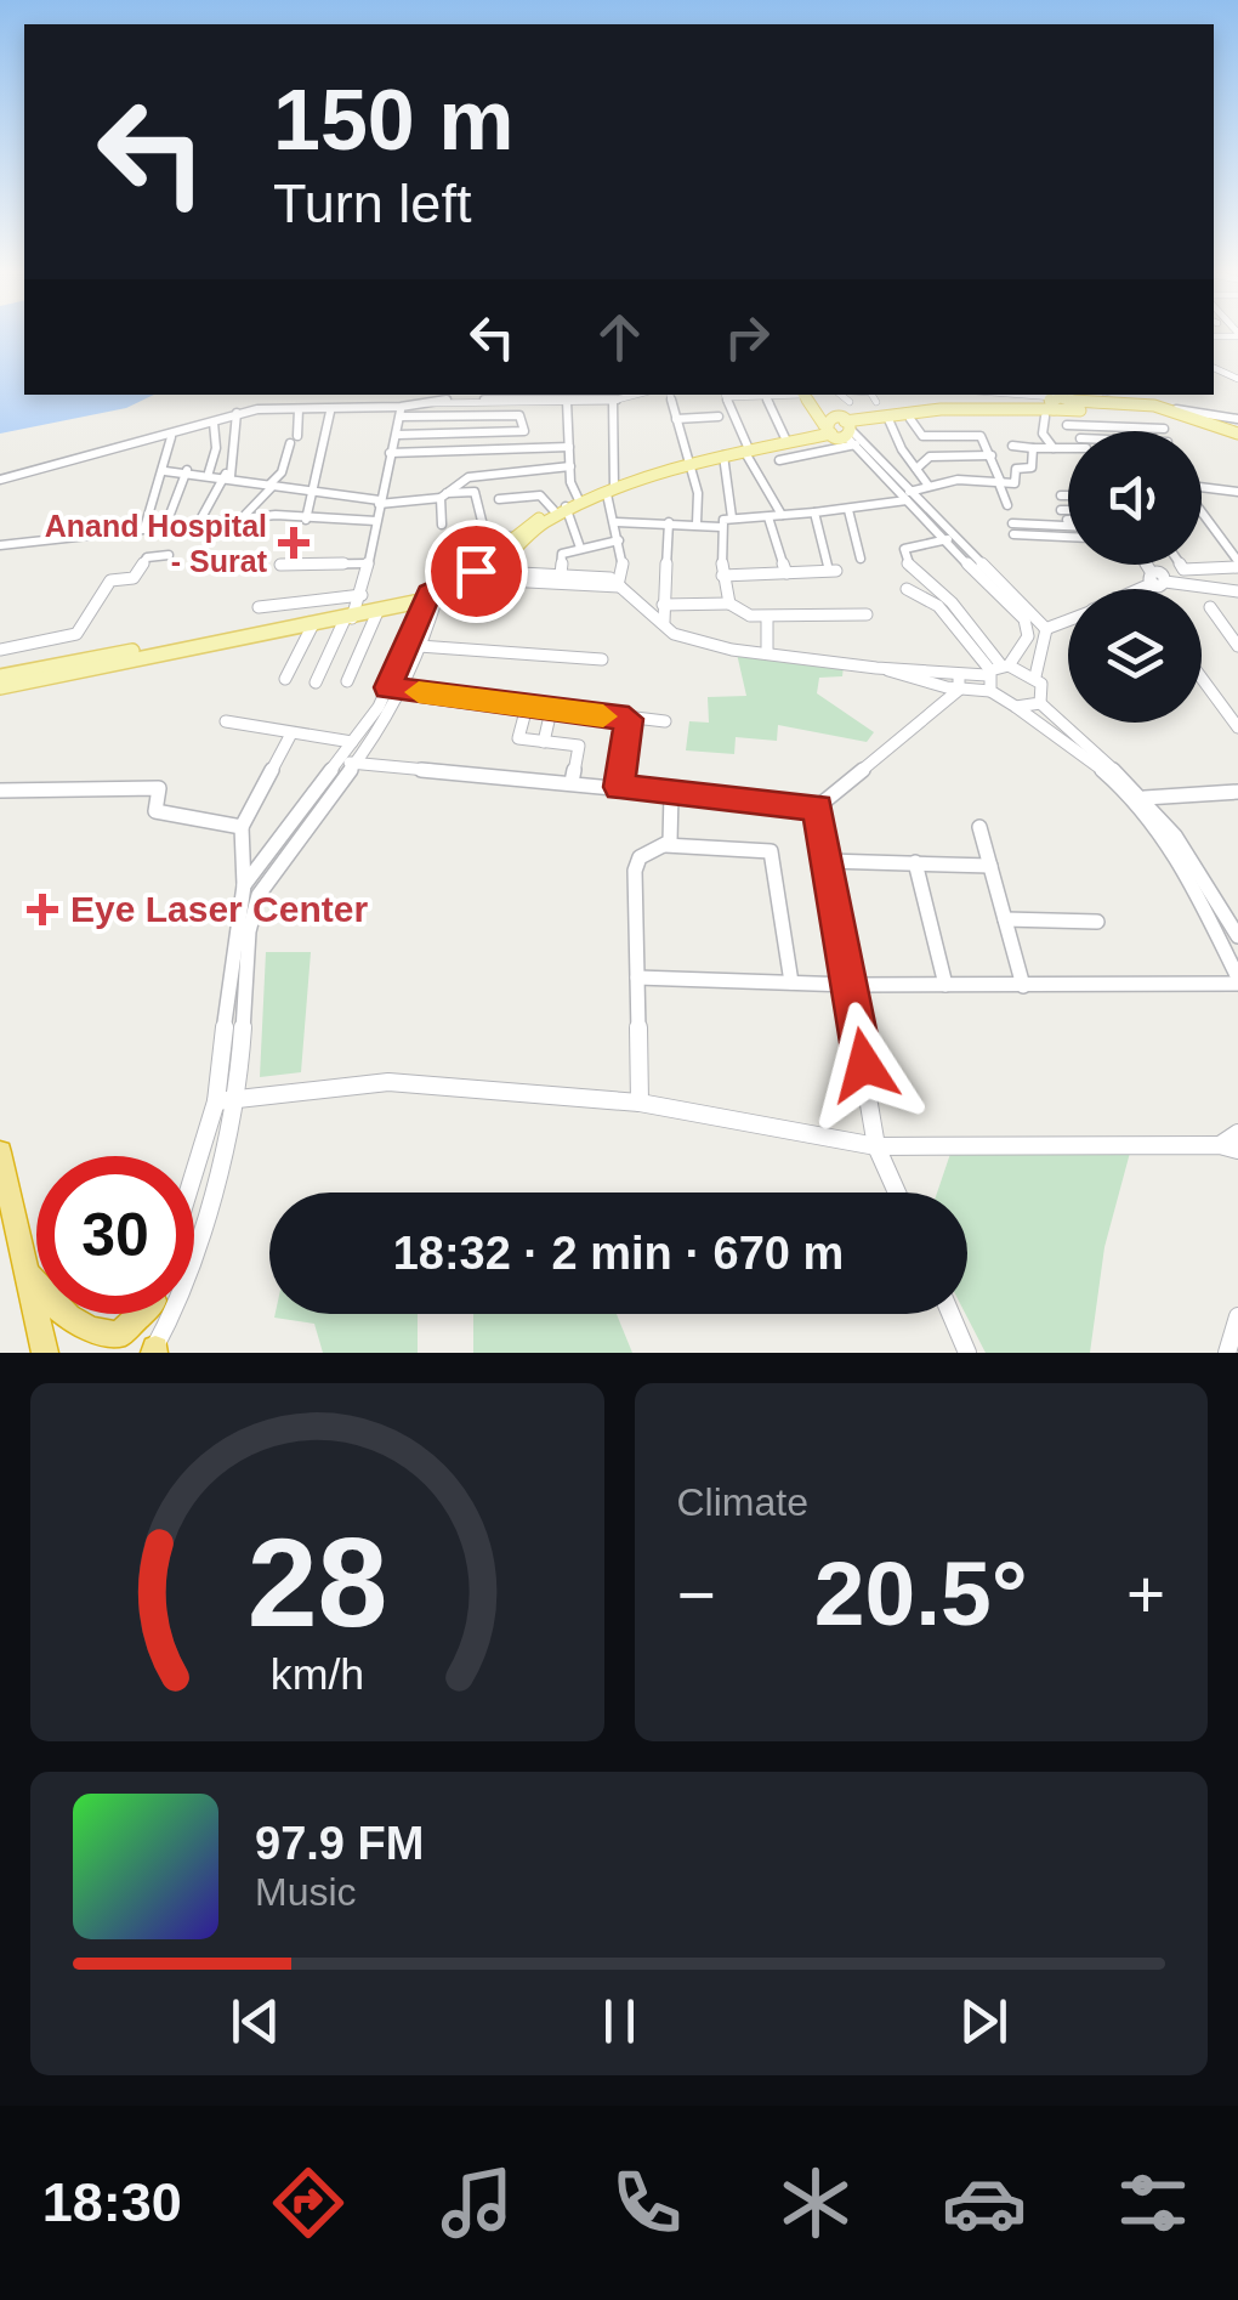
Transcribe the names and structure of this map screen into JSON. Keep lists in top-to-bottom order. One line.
{"places":{"health":["Anand Hospital - Surat","Eye Laser Center"]},"page":{"turn":["150 m","Turn left"],"limit":"30","trip":"18:32 · 2 min · 670 m","tile":"Climate","heat":["−","20.5°","+"],"song":["97.9 FM","Music"],"tabs":"18:30","gauge":["28","km/h"]}}
